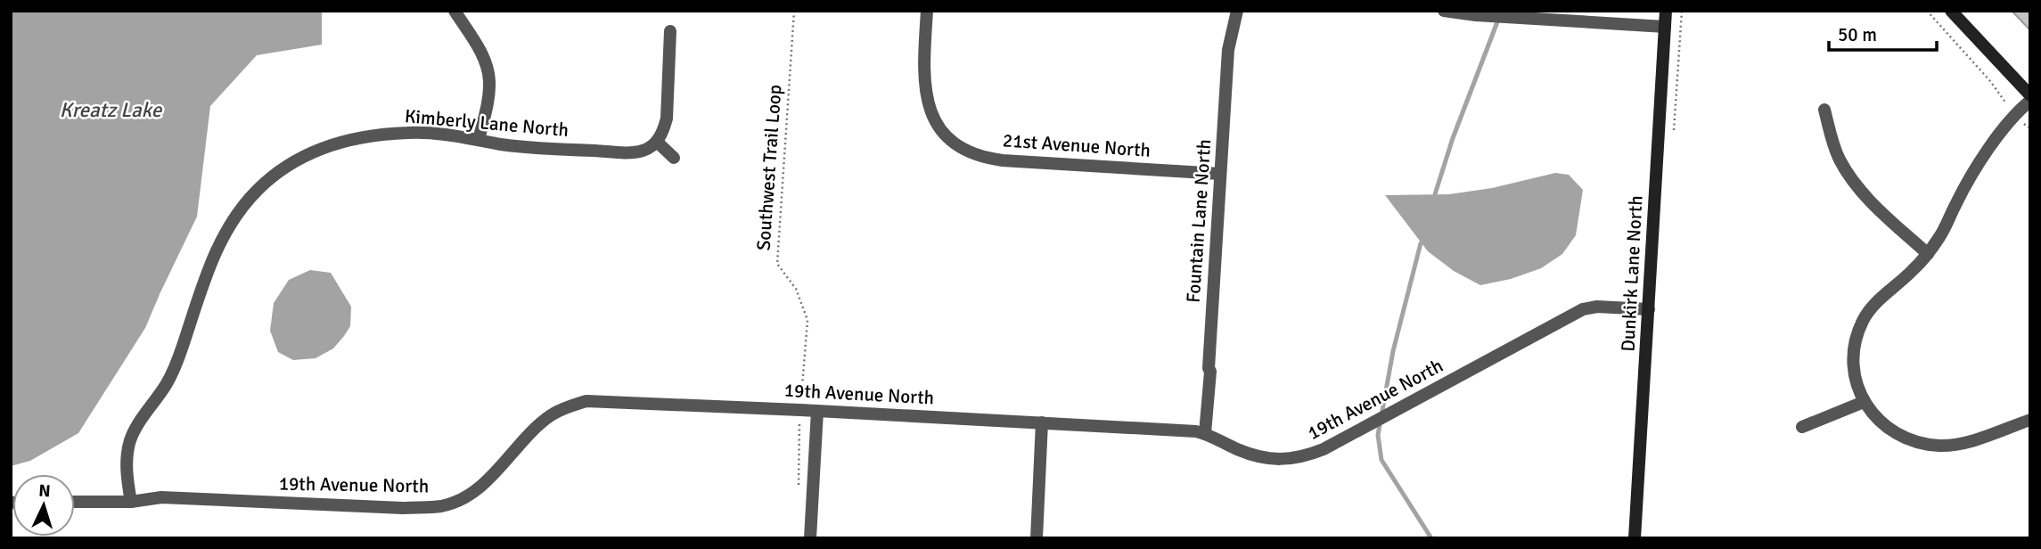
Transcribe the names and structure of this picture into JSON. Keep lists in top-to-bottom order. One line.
{"streets":{"street":["Kimberly Lane North","21st Avenue North","Fountain Lane North","Dunkirk Lane North","19th Avenue North"],"path":["Southwest Trail Loop"]},"crossings":[["Kimberly Lane North","19th Avenue North"],["21st Avenue North","Fountain Lane North"],["Fountain Lane North","19th Avenue North"],["Dunkirk Lane North","19th Avenue North"]],"water":["Kreatz Lake"],"scale_bar":"50 m","north":"top"}
